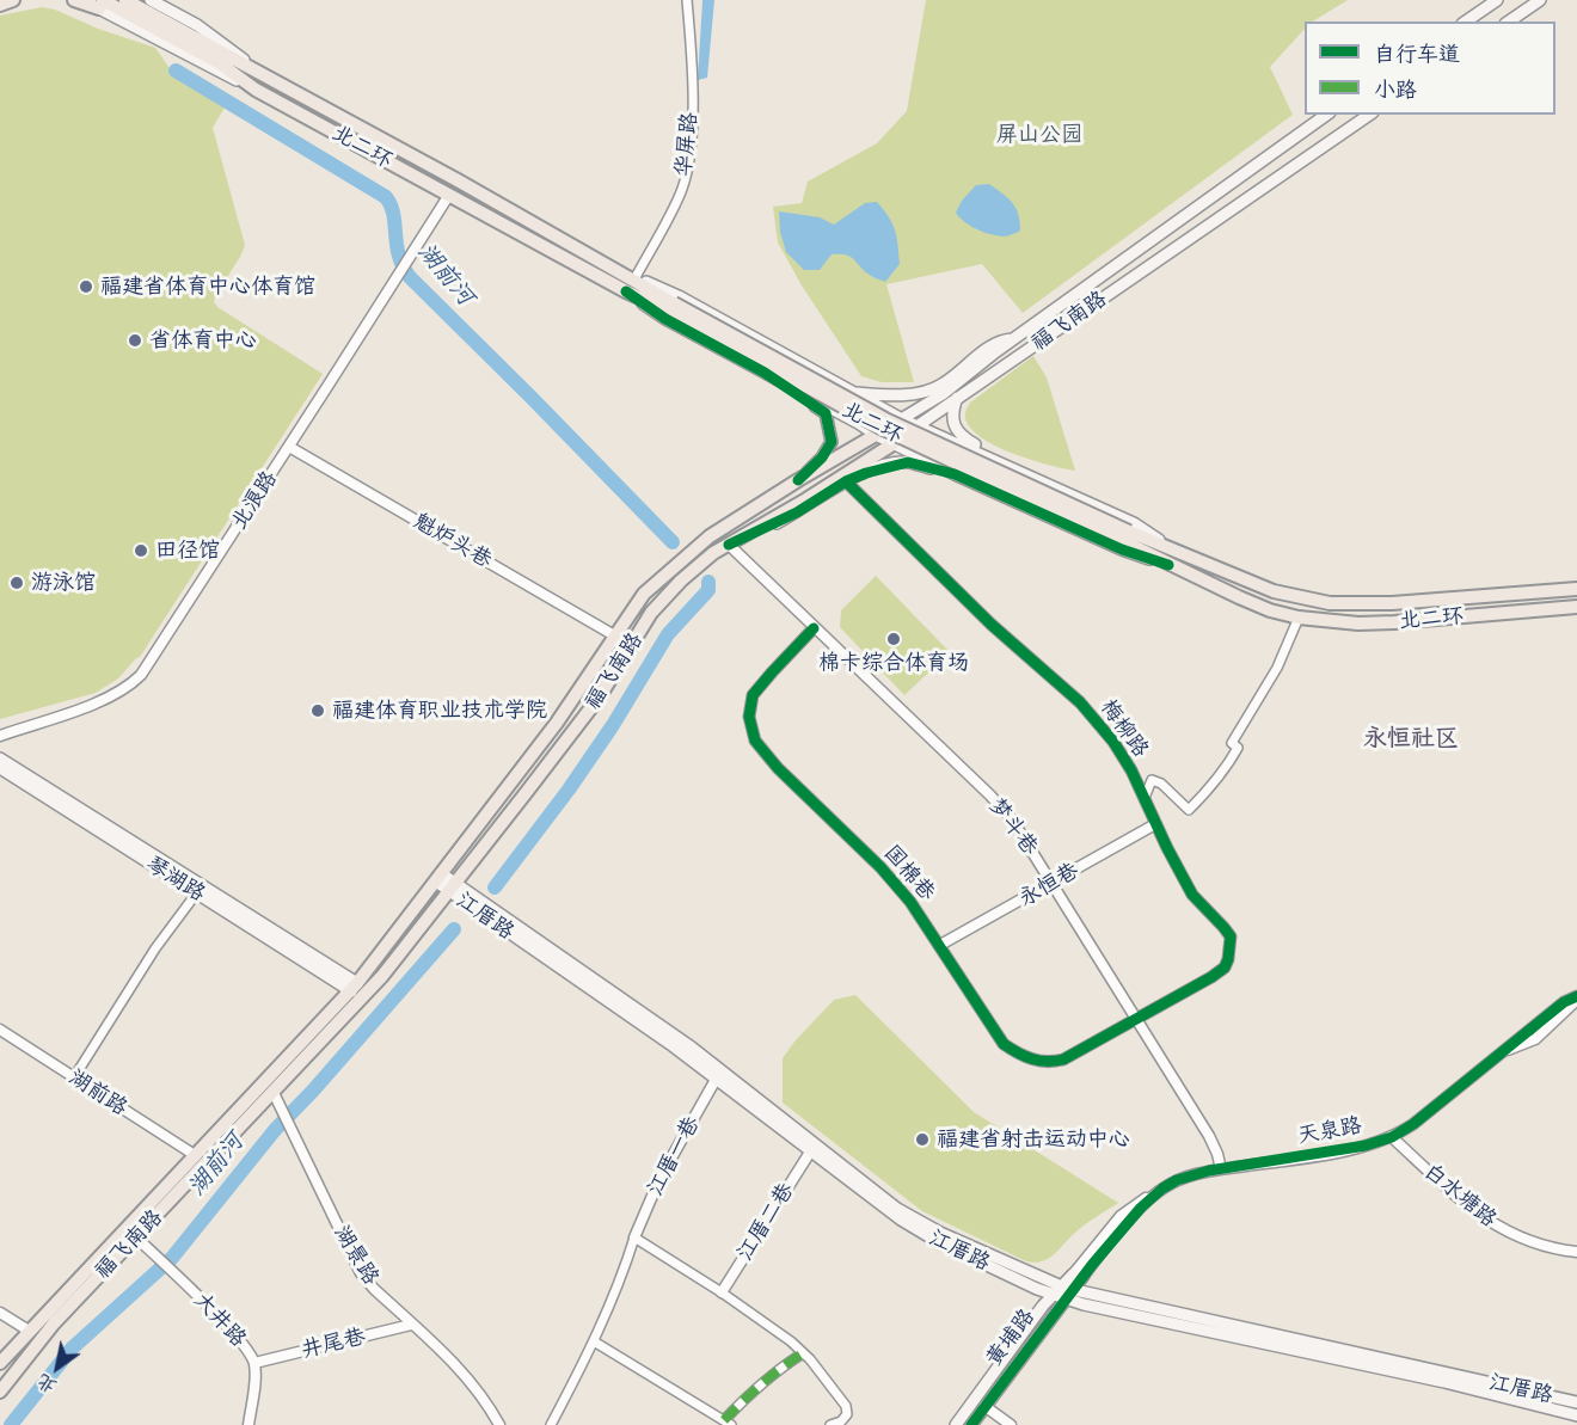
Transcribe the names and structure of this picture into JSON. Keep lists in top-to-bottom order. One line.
{"streets":{"main road":["北二环","福飞南路","琴湖路","江厝路","黄埔路"],"street":["华屏路","北浪路","魁炉头巷","梅柳路","梦斗巷","国棉巷","永恒巷","湖前路","天泉路","江厝一巷","白水塘路","江厝二巷","湖景路","大井路","井尾巷"]},"crossings":[["北二环","北浪路"],["福飞南路","魁炉头巷"],["福飞南路","梦斗巷"],["福飞南路","琴湖路"],["福飞南路","江厝路"],["福飞南路","湖前路"],["福飞南路","湖景路"],["福飞南路","大井路"],["北浪路","魁炉头巷"],["梅柳路","梦斗巷"],["梅柳路","国棉巷"],["梅柳路","永恒巷"],["梦斗巷","国棉巷"],["梦斗巷","永恒巷"],["梦斗巷","天泉路"],["国棉巷","永恒巷"],["江厝路","江厝一巷"],["江厝路","江厝二巷"],["江厝路","黄埔路"],["天泉路","白水塘路"],["天泉路","黄埔路"],["湖景路","井尾巷"],["大井路","井尾巷"]],"districts":["永恒社区"],"water":["湖前河"],"parks":["屏山公园"],"places":["福建省体育中心体育馆","省体育中心","田径馆","游泳馆","棉卡综合体育场","福建体育职业技术学院","福建省射击运动中心"],"legend":["自行车道","小路"],"north":"bottom left"}
